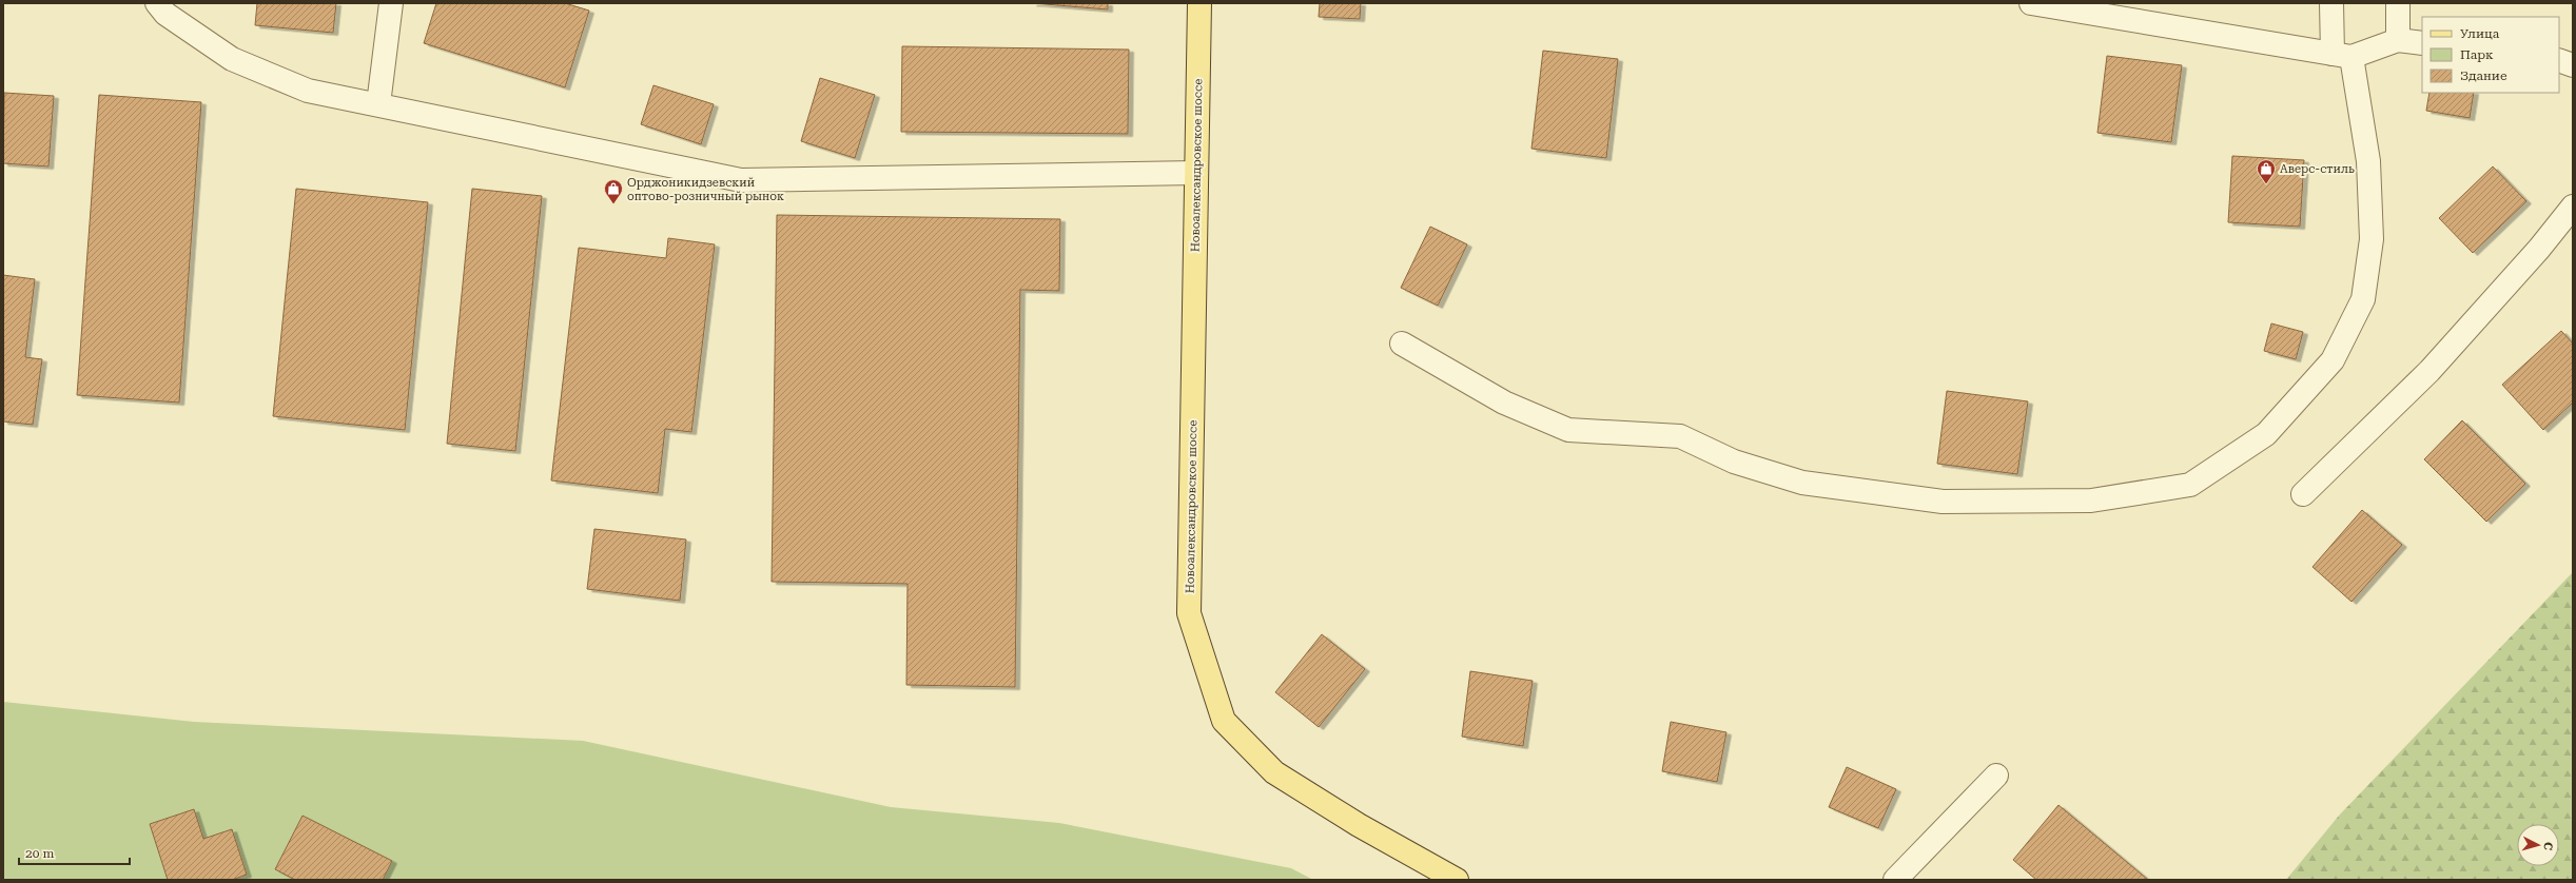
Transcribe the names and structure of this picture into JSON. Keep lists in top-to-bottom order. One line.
{"streets":{"main road":["Новоалександровское шоссе"]},"places":{"shop":["Аверс-стиль","Орджоникидзевский оптово-розничный рынок"]},"legend":["Улица","Парк","Здание"],"scale_bar":"20 m","north":"right"}
